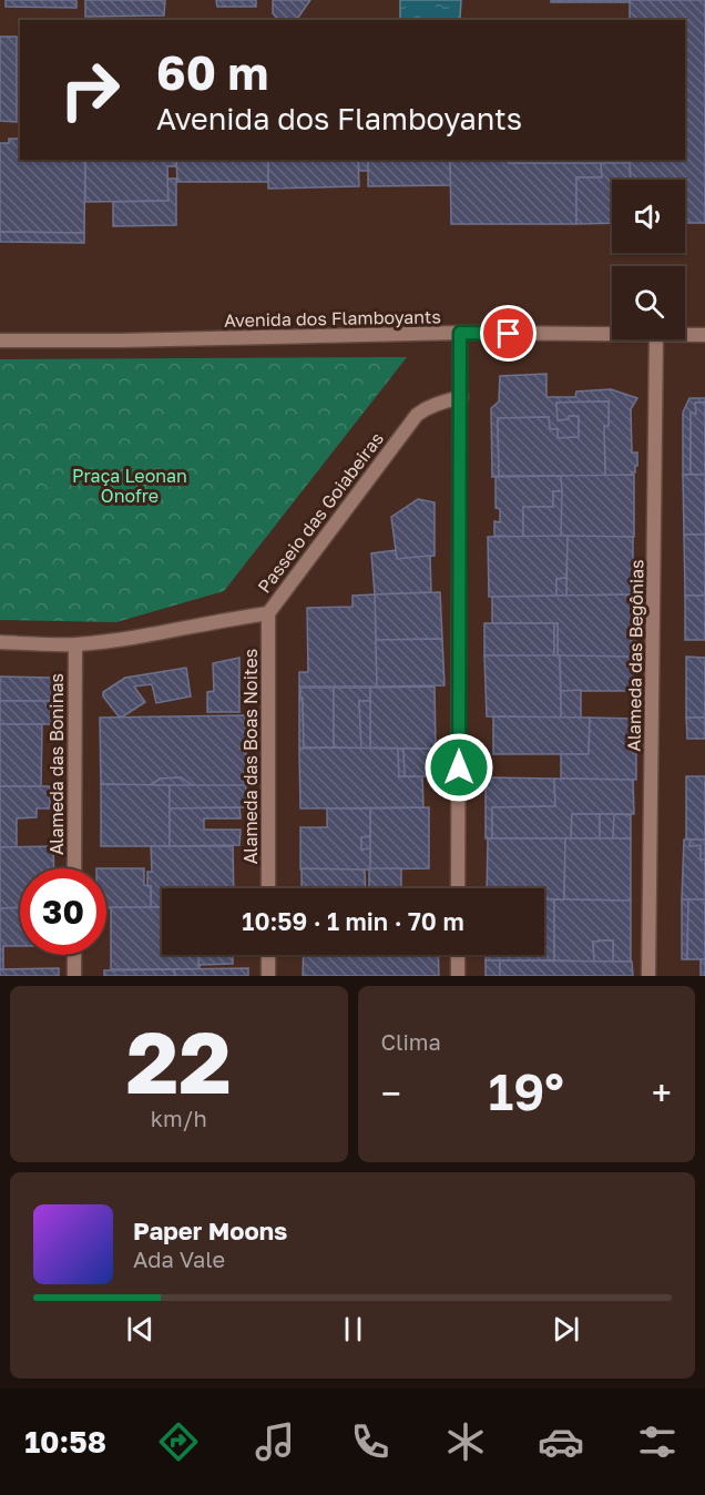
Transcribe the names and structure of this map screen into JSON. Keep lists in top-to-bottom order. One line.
{"streets":{"street":["Avenida dos Flamboyants","Passeio das Goiabeiras","Alameda das Begônias","Alameda das Boas Noites","Alameda das Boninas"]},"crossings":[["Passeio das Goiabeiras","Alameda das Boas Noites"],["Passeio das Goiabeiras","Alameda das Boninas"]],"parks":["Praça Leonan Onofre"],"page":{"turn":["60 m","Avenida dos Flamboyants"],"limit":"30","trip":"10:59 · 1 min · 70 m","tile":[["22","km/h"],"Clima"],"heat":["−","19°","+"],"song":["Paper Moons","Ada Vale"],"tabs":"10:58"}}
